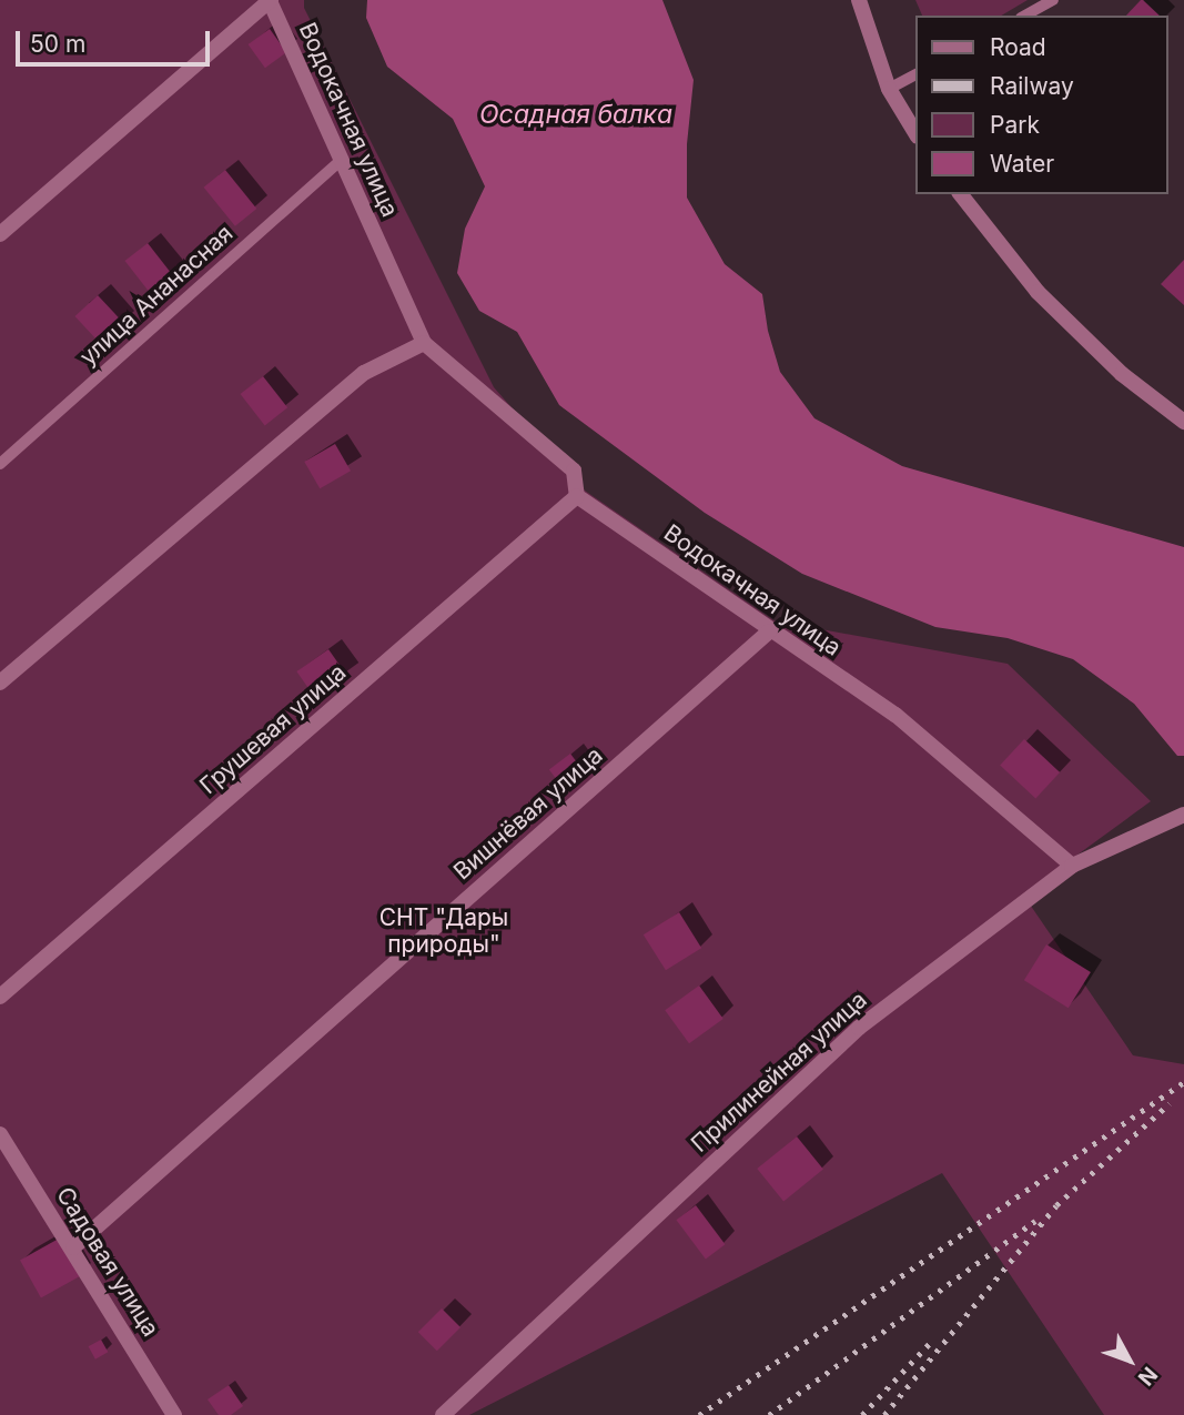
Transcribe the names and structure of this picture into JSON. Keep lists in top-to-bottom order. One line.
{"streets":{"street":["Водокачная улица","Грушевая улица","Вишнёвая улица","Прилинейная улица","Садовая улица"],"lane":["улица Ананасная"]},"crossings":[["Водокачная улица","улица Ананасная"],["Водокачная улица","Грушевая улица"],["Водокачная улица","Вишнёвая улица"],["Водокачная улица","Прилинейная улица"],["Вишнёвая улица","Садовая улица"]],"water":["Осадная балка"],"parks":["СНТ \"Дары природы\""],"legend":["Road","Railway","Park","Water"],"scale_bar":"50 m","north":"bottom right"}
